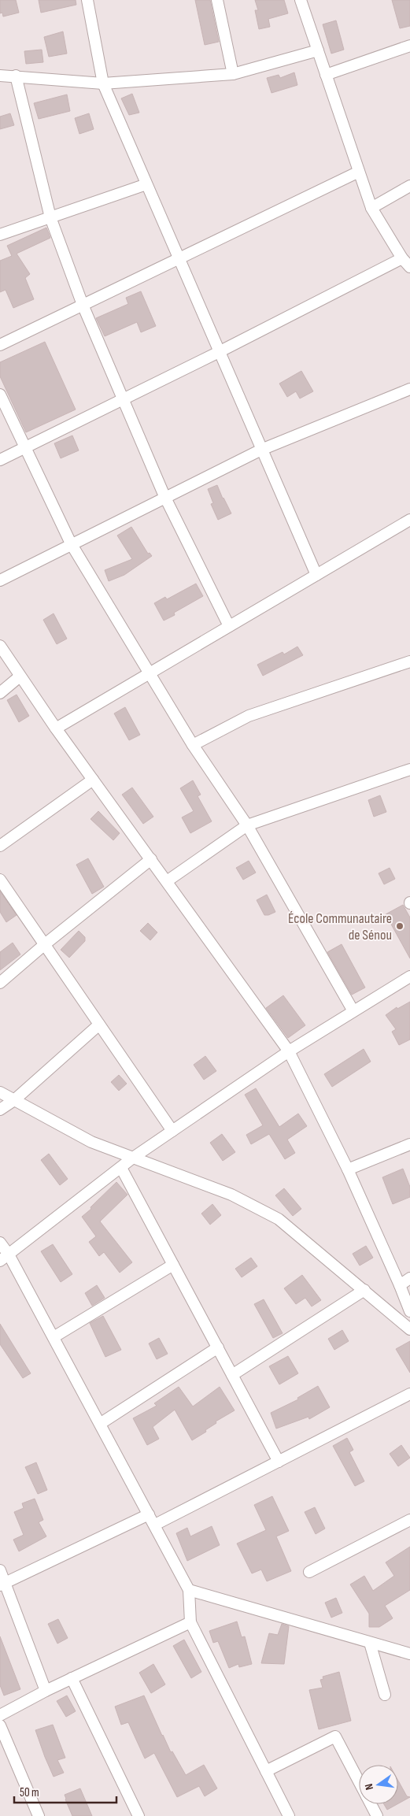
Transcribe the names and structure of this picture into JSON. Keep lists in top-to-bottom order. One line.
{"places":["École Communautaire de Sénou"],"scale_bar":"50 m","north":"left"}
